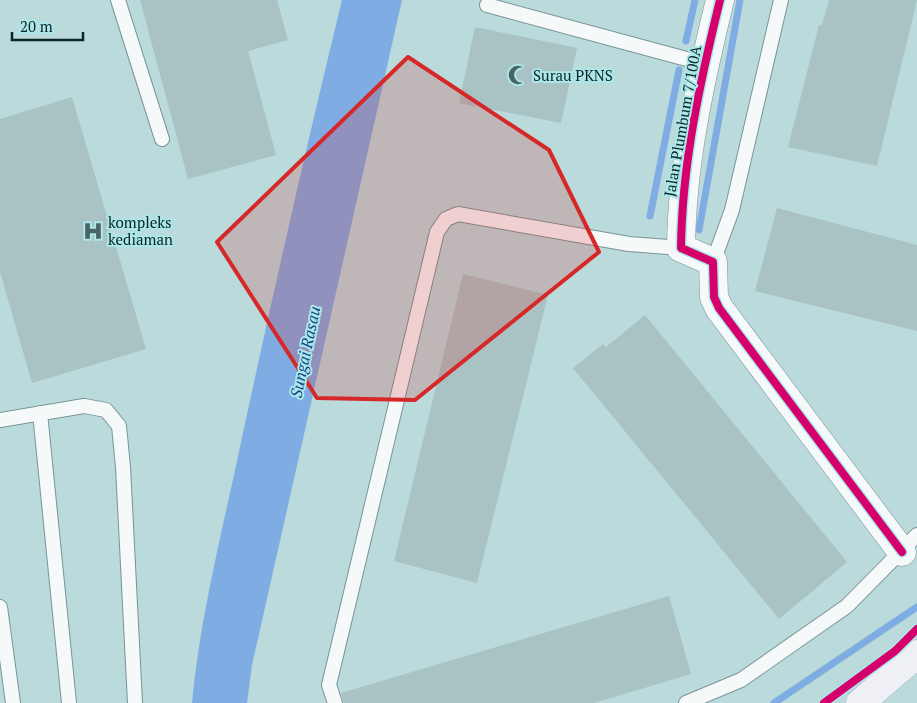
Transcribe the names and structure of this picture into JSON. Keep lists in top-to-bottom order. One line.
{"streets":{"street":["Jalan Plumbum 7/100A"]},"water":["Sungai Rasau"],"places":{"mosque":["Surau PKNS"],"hospital":["kompleks kediaman"]},"scale_bar":"20 m"}
